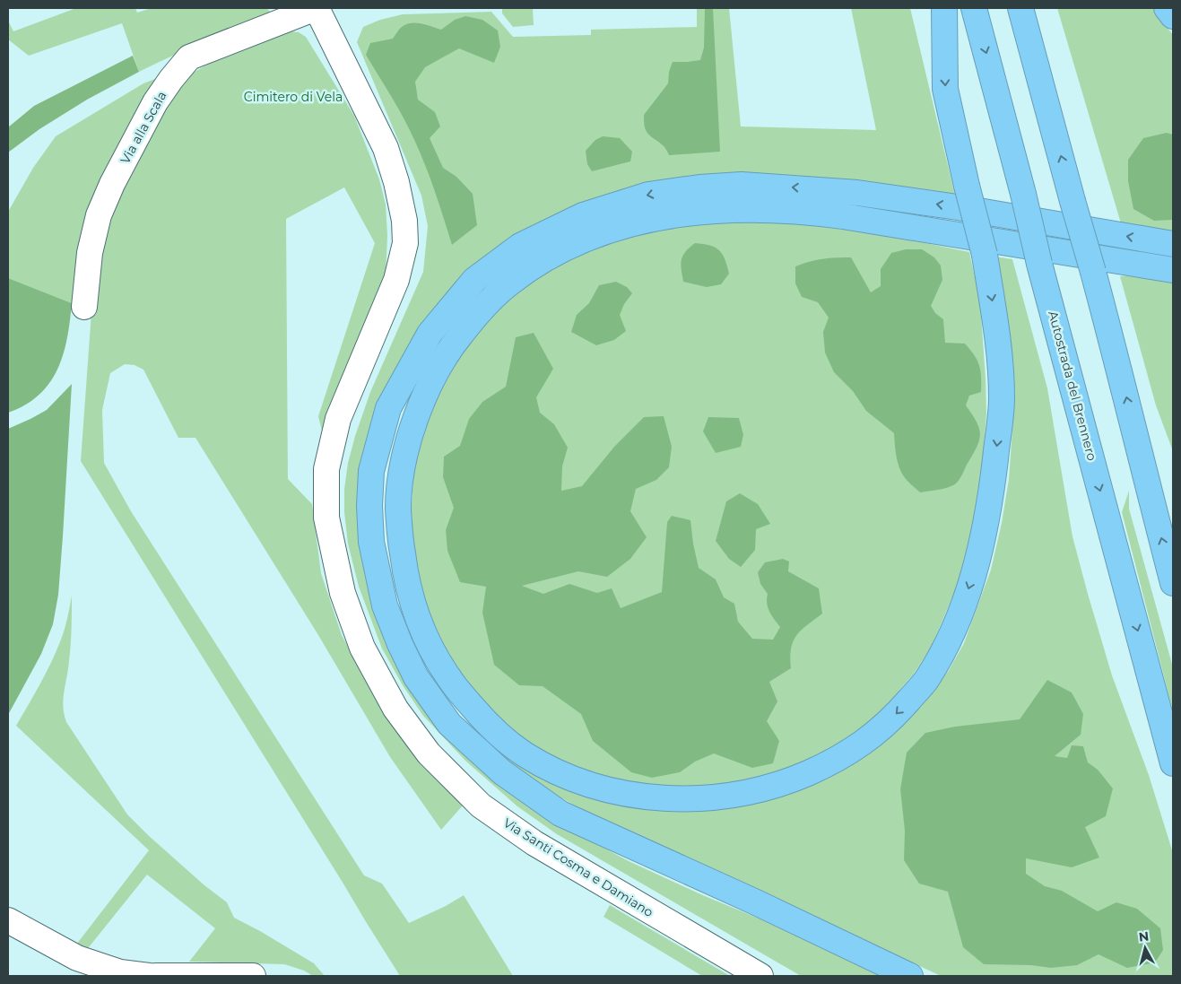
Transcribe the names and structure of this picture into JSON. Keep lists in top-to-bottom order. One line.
{"streets":{"highway":["Autostrada del Brennero"],"street":["Via alla Scala","Via Santi Cosma e Damiano"]},"crossings":[["Via alla Scala","Via Santi Cosma e Damiano"]],"parks":["Cimitero di Vela"],"north":"top"}
